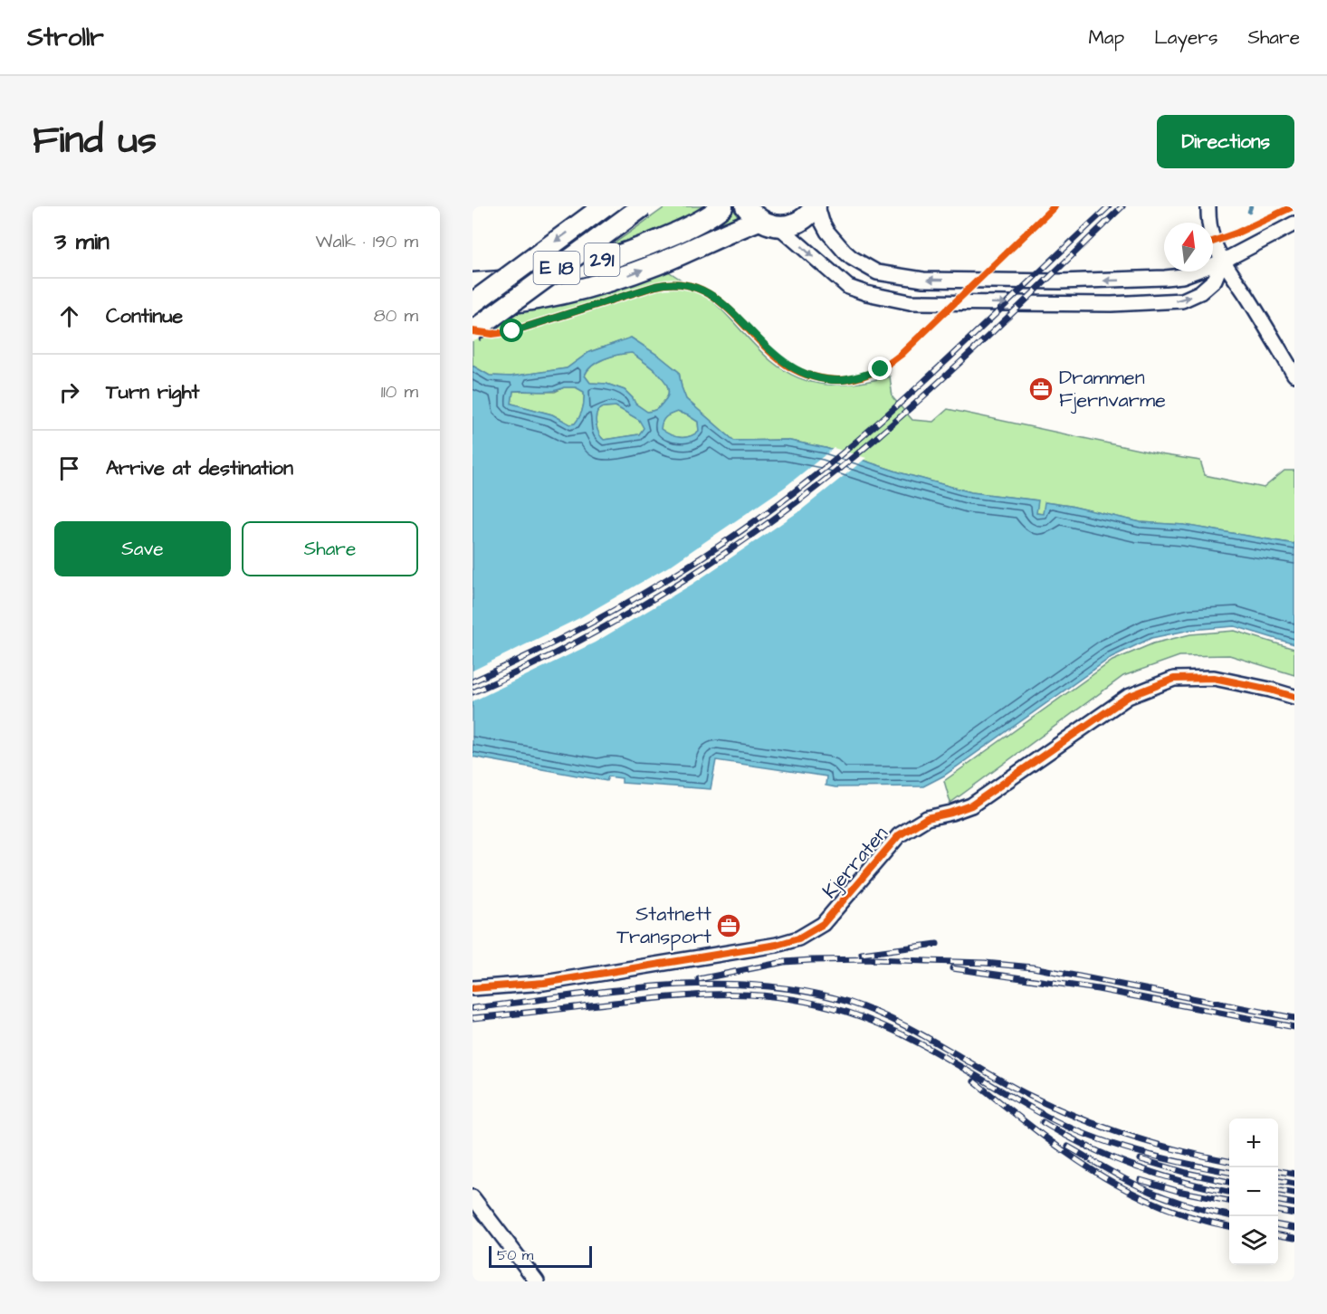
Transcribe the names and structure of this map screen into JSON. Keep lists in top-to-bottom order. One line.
{"streets":{"highway":["291","E 18"],"street":["Kjerraten"]},"crossings":[["291","E 18"]],"places":{"office":["Drammen Fjernvarme","Statnett Transport"]},"scale_bar":"50 m","north":"top","page":{"header":"Strollr","nav":["Map","Layers","Share"],"title":"Find us","buttons":["Directions",["Save","Share"]],"heading":["3 min","Walk · 190 m"],"list":[["Continue","80 m"],["Turn right","110 m"],"Arrive at destination"],"map_buttons":["+","−"],"scale":"50 m"}}
